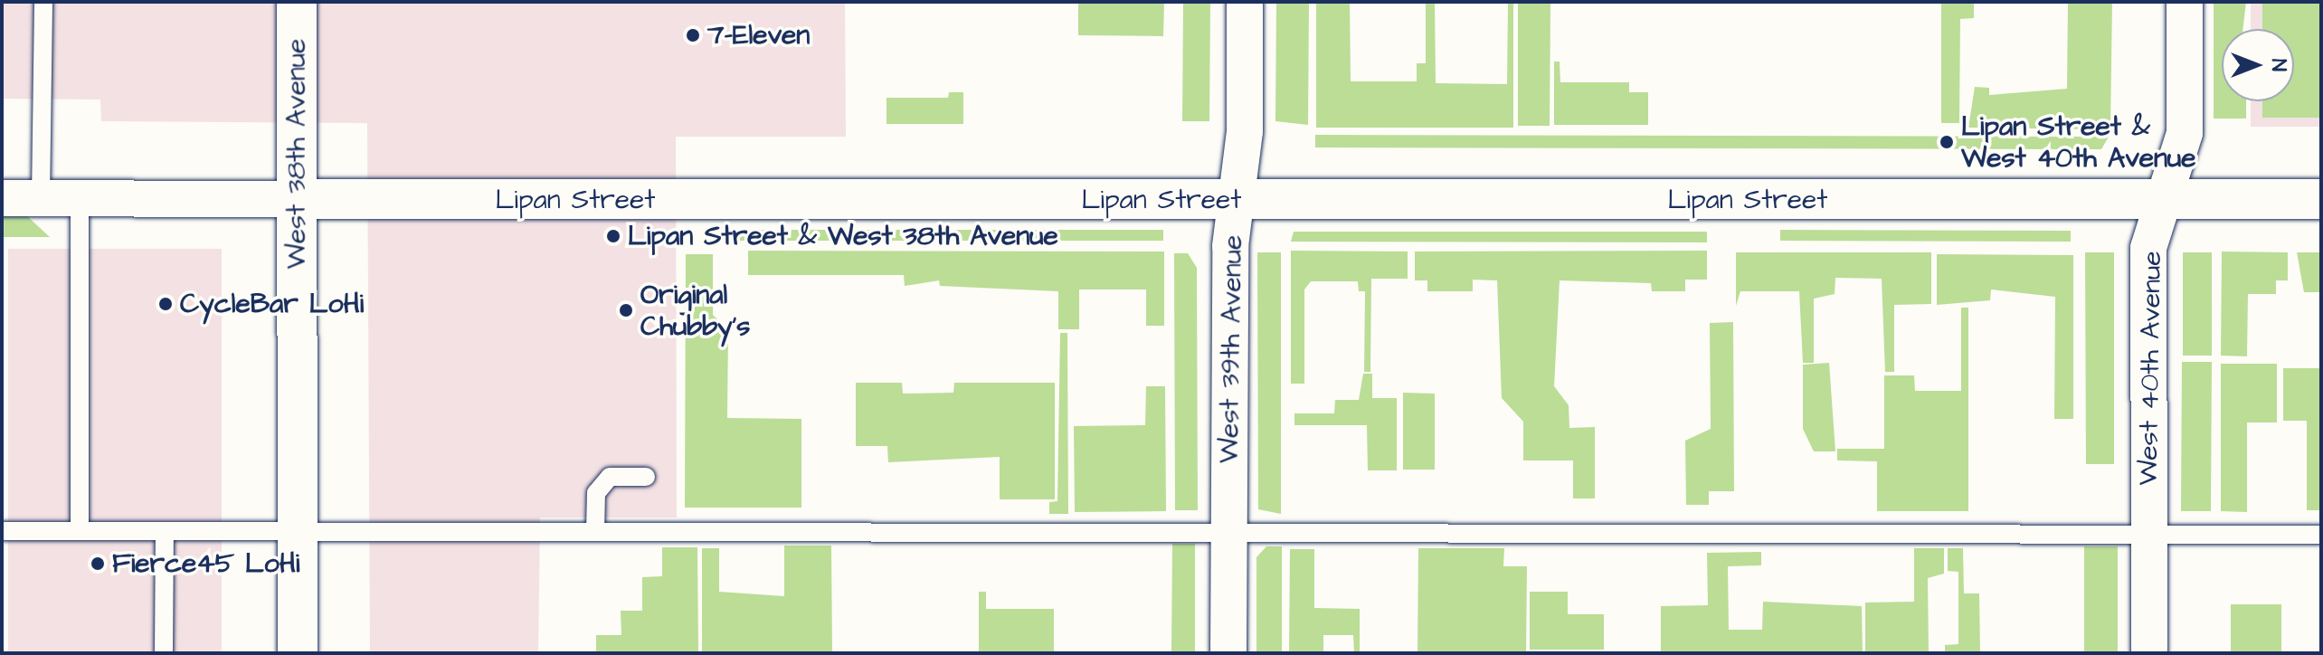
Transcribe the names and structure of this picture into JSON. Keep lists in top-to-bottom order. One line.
{"streets":{"street":["West 38th Avenue","Lipan Street","West 39th Avenue","West 40th Avenue"]},"crossings":[["West 38th Avenue","Lipan Street"],["Lipan Street","West 39th Avenue"],["Lipan Street","West 40th Avenue"]],"places":["7-Eleven","Lipan Street & West 40th Avenue","Lipan Street & West 38th Avenue","CycleBar LoHi","Original Chubby's","Fierce45 LoHi"],"north":"right"}
